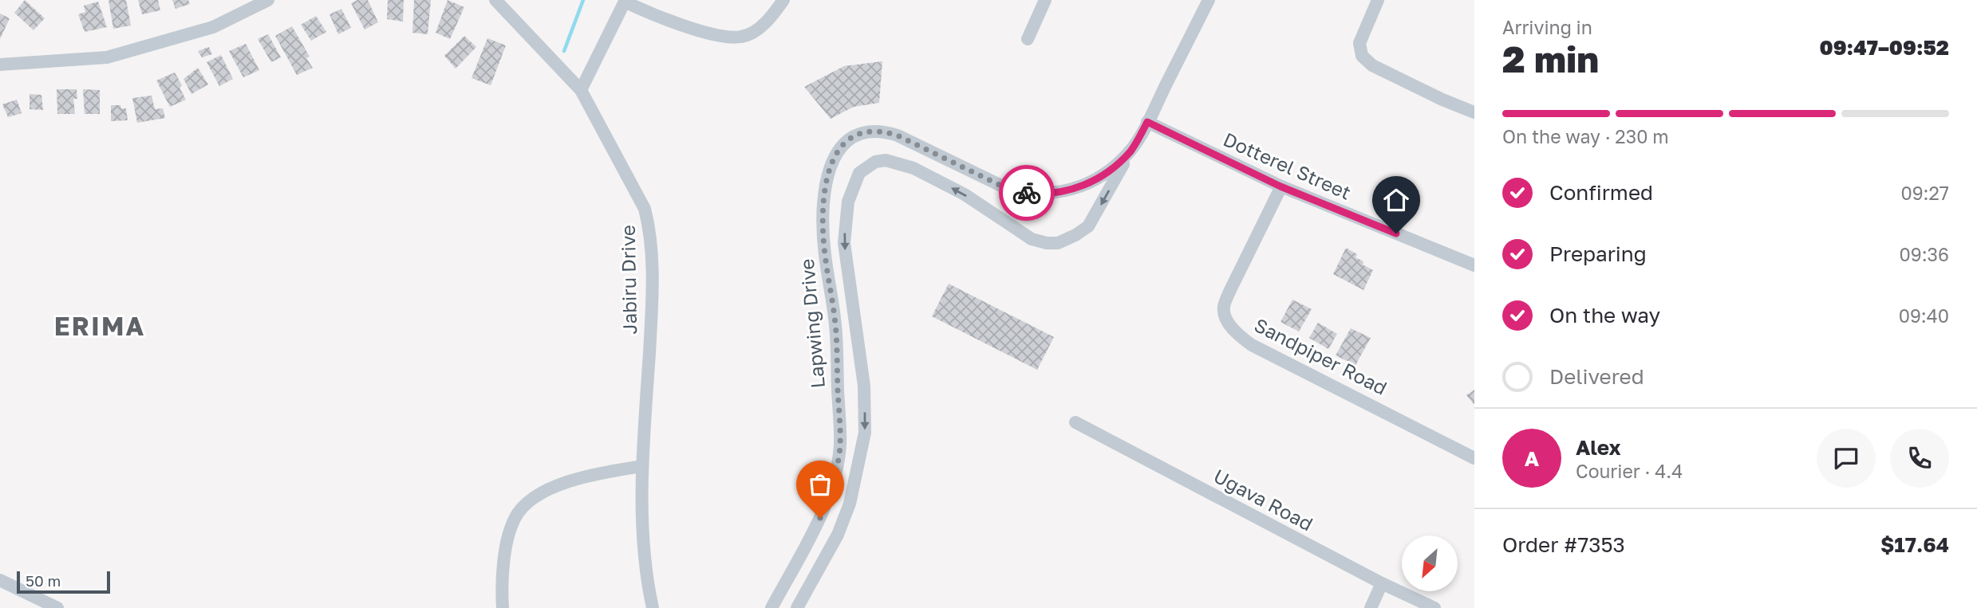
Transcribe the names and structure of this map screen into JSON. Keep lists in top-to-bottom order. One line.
{"streets":{"street":["Dotterel Street","Jabiru Drive","Lapwing Drive","Sandpiper Road","Ugava Road"]},"crossings":[["Dotterel Street","Lapwing Drive"],["Dotterel Street","Sandpiper Road"]],"districts":["ERIMA"],"scale_bar":"50 m","north":"bottom left","page":{"heading":["2 min","Arriving in","09:47–09:52"],"panel":["Alex","Courier · 4.4","Order #7353","$17.64"],"bar":"On the way · 230 m","list":[["Confirmed","09:27"],["Preparing","09:36"],["On the way","09:40"],"Delivered"],"round":"A","scale":"50 m"}}
